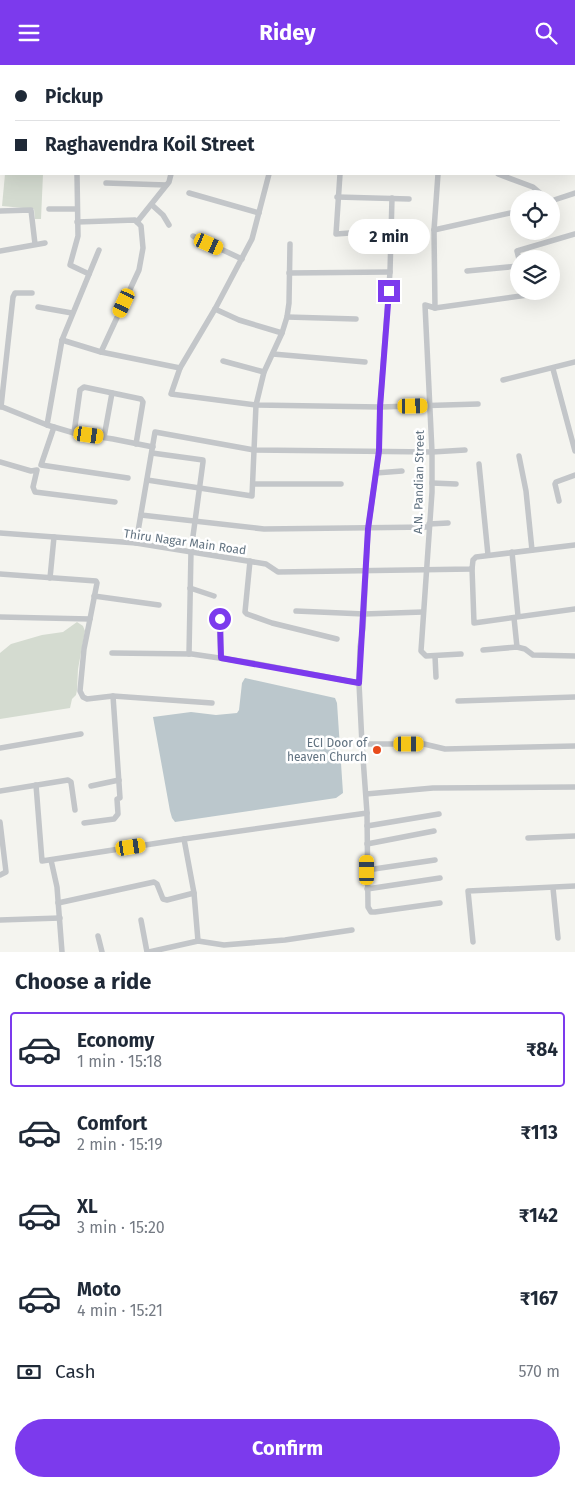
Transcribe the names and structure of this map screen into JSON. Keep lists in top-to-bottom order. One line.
{"streets":{"street":["A.N. Pandian Street","Thiru Nagar Main Road"]},"crossings":[["A.N. Pandian Street","Thiru Nagar Main Road"]],"places":["ECI Door of heaven Church"],"page":{"header":"Ridey","banner":["Pickup","Raghavendra Koil Street"],"bubble":"2 min","heading":"Choose a ride","list":[{"name":"Economy","note":"1 min · 15:18","value":"₹84"},{"name":"Comfort","note":"2 min · 15:19","value":"₹113"},{"name":"XL","note":"3 min · 15:20","value":"₹142"},{"name":"Moto","note":"4 min · 15:21","value":"₹167"}],"pay":["Cash","570 m"],"buttons":"Confirm"}}
